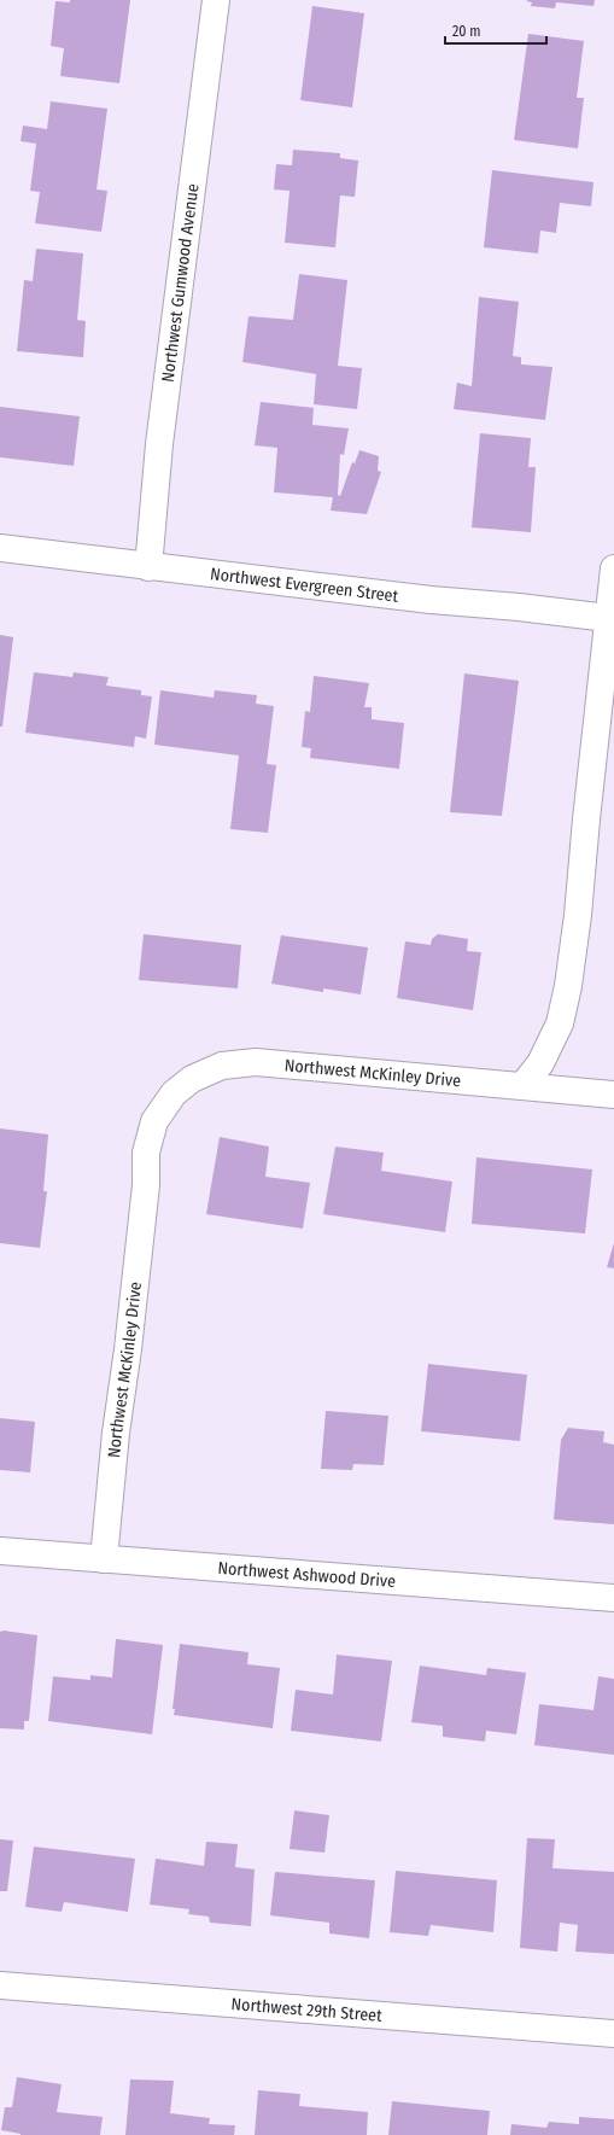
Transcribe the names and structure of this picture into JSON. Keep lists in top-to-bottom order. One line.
{"streets":{"street":["Northwest Gumwood Avenue","Northwest Evergreen Street","Northwest McKinley Drive","Northwest Ashwood Drive","Northwest 29th Street"]},"crossings":[["Northwest Gumwood Avenue","Northwest Evergreen Street"],["Northwest McKinley Drive","Northwest Ashwood Drive"]],"scale_bar":"20 m"}
